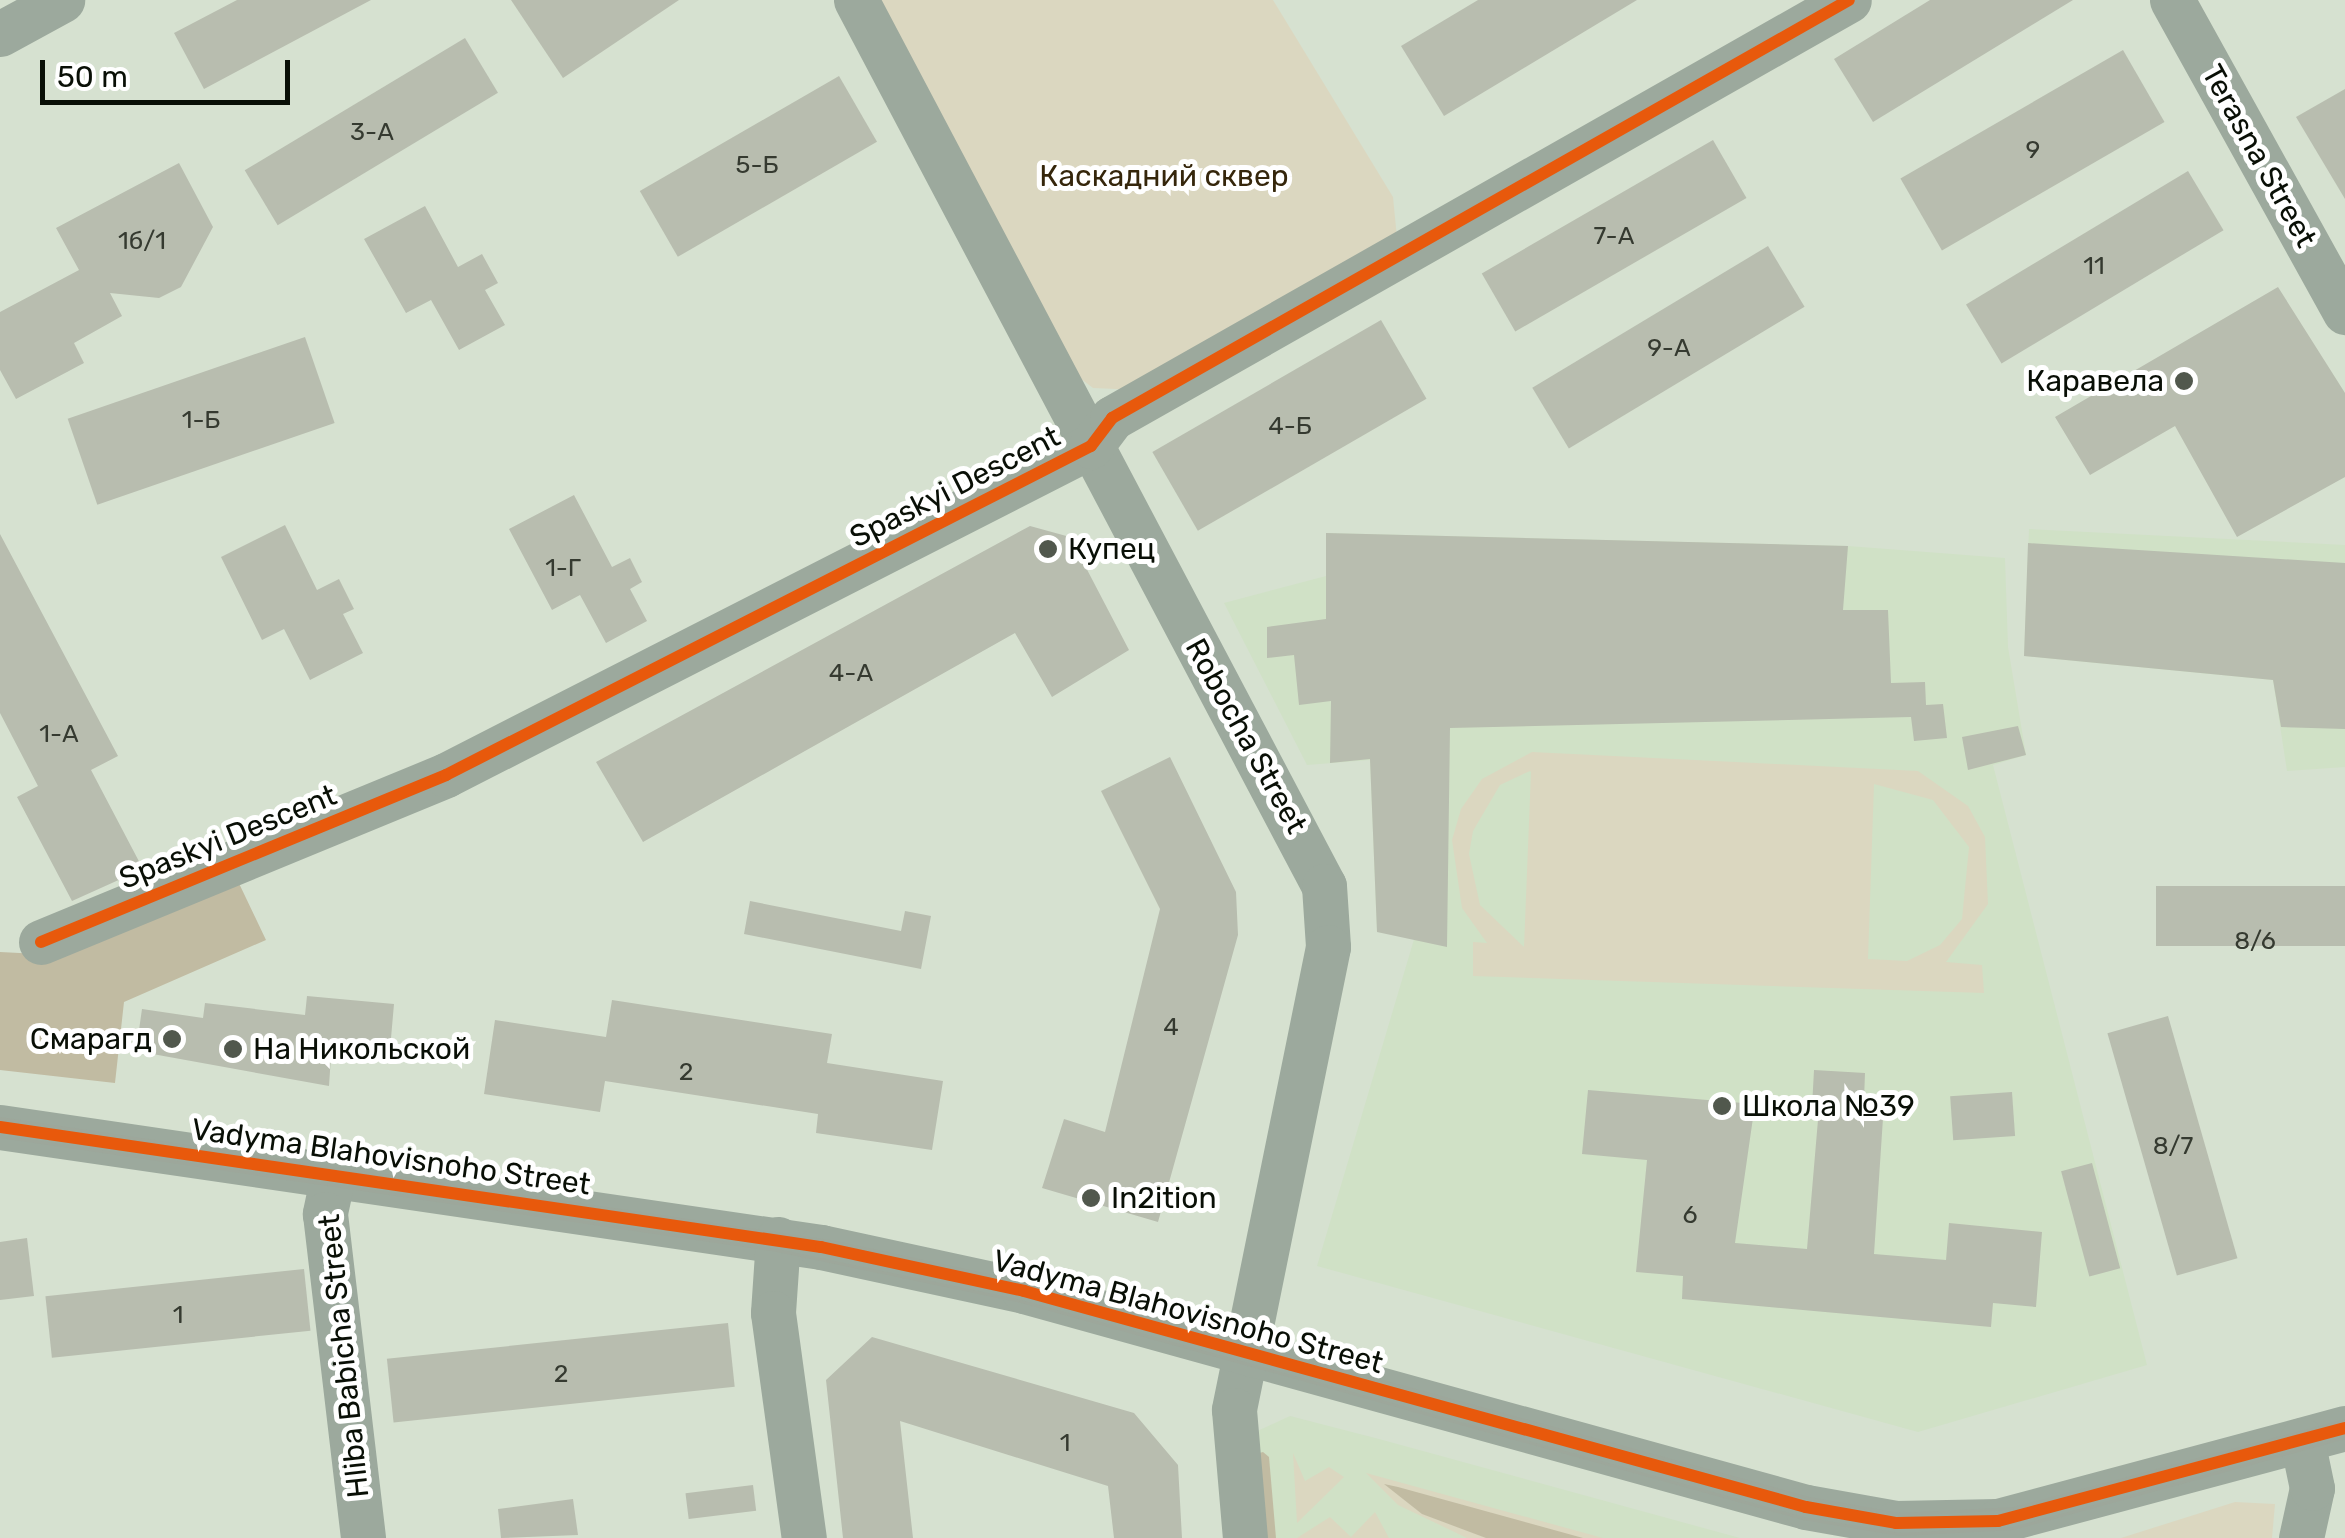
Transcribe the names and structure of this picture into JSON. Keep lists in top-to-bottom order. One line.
{"streets":{"street":["Terasna Street","Spaskyi Descent","Robocha Street","Vadyma Blahovisnoho Street","Hliba Babicha Street"]},"crossings":[["Spaskyi Descent","Robocha Street"],["Robocha Street","Vadyma Blahovisnoho Street"],["Vadyma Blahovisnoho Street","Hliba Babicha Street"]],"parks":["Каскадний сквер"],"places":["Каравела","Купец","Смарагд","На Никольской","Школа №39","In2ition"],"house_numbers":["3-А","9","5-Б","7-А","1б/1","11","9-А","1-Б","4-Б","1-Г","4-А","1-А","8/6","4","2","8/7","6","1","2","1"],"scale_bar":"50 m"}
